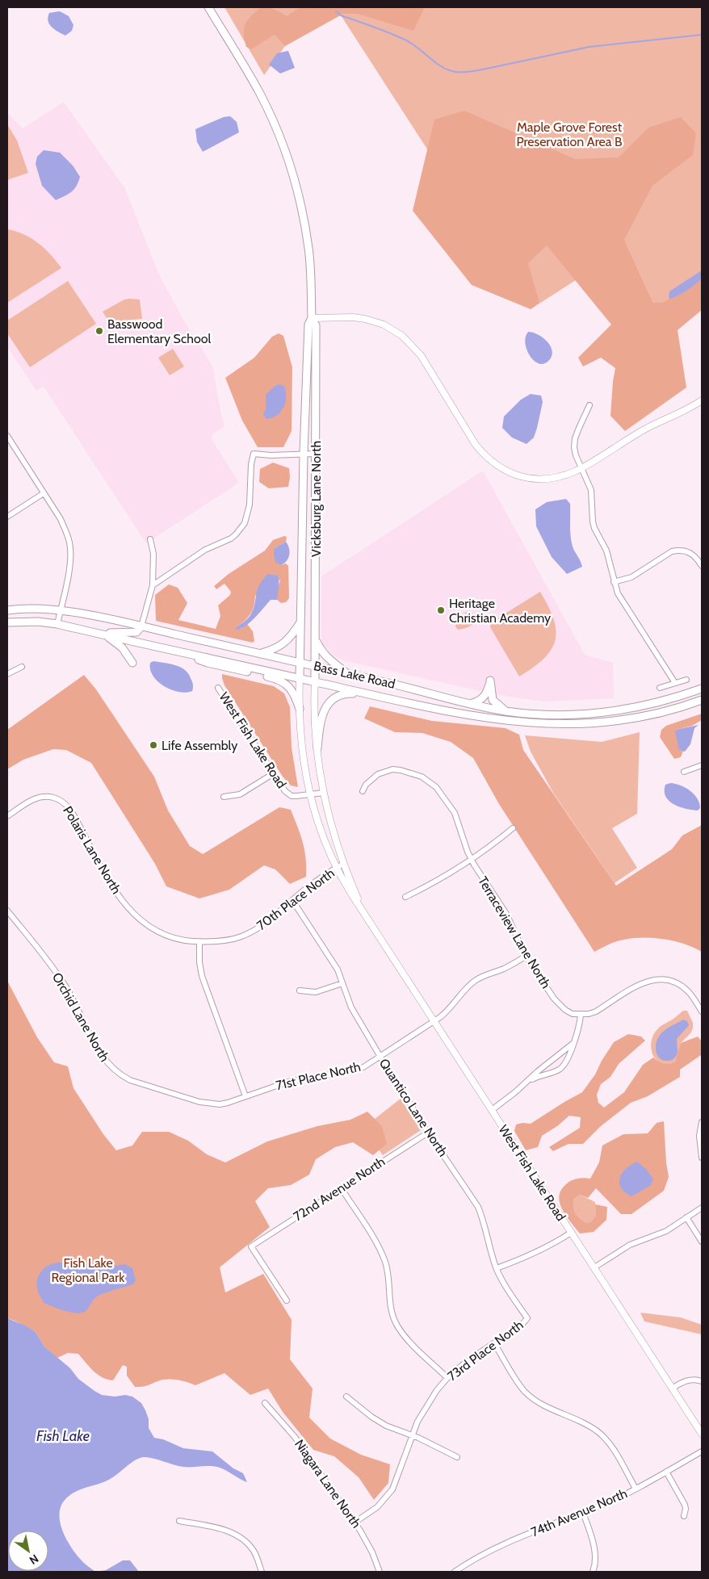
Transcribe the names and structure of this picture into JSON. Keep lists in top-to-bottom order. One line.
{"streets":{"main road":["Vicksburg Lane North","Bass Lake Road"],"street":["West Fish Lake Road","Polaris Lane North","70th Place North","Terraceview Lane North","Orchid Lane North","71st Place North","Quantico Lane North","72nd Avenue North","73rd Place North","Niagara Lane North","74th Avenue North"]},"crossings":[["Vicksburg Lane North","Bass Lake Road"],["Vicksburg Lane North","West Fish Lake Road"],["Bass Lake Road","West Fish Lake Road"],["West Fish Lake Road","70th Place North"],["West Fish Lake Road","71st Place North"],["Polaris Lane North","70th Place North"],["70th Place North","Quantico Lane North"],["Terraceview Lane North","71st Place North"],["Orchid Lane North","71st Place North"],["71st Place North","Quantico Lane North"],["Quantico Lane North","72nd Avenue North"],["Quantico Lane North","73rd Place North"],["73rd Place North","Niagara Lane North"]],"water":["Fish Lake"],"parks":["Maple Grove Forest Preservation Area B","Fish Lake Regional Park"],"places":["Basswood Elementary School","Heritage Christian Academy","Life Assembly"],"north":"bottom right"}
